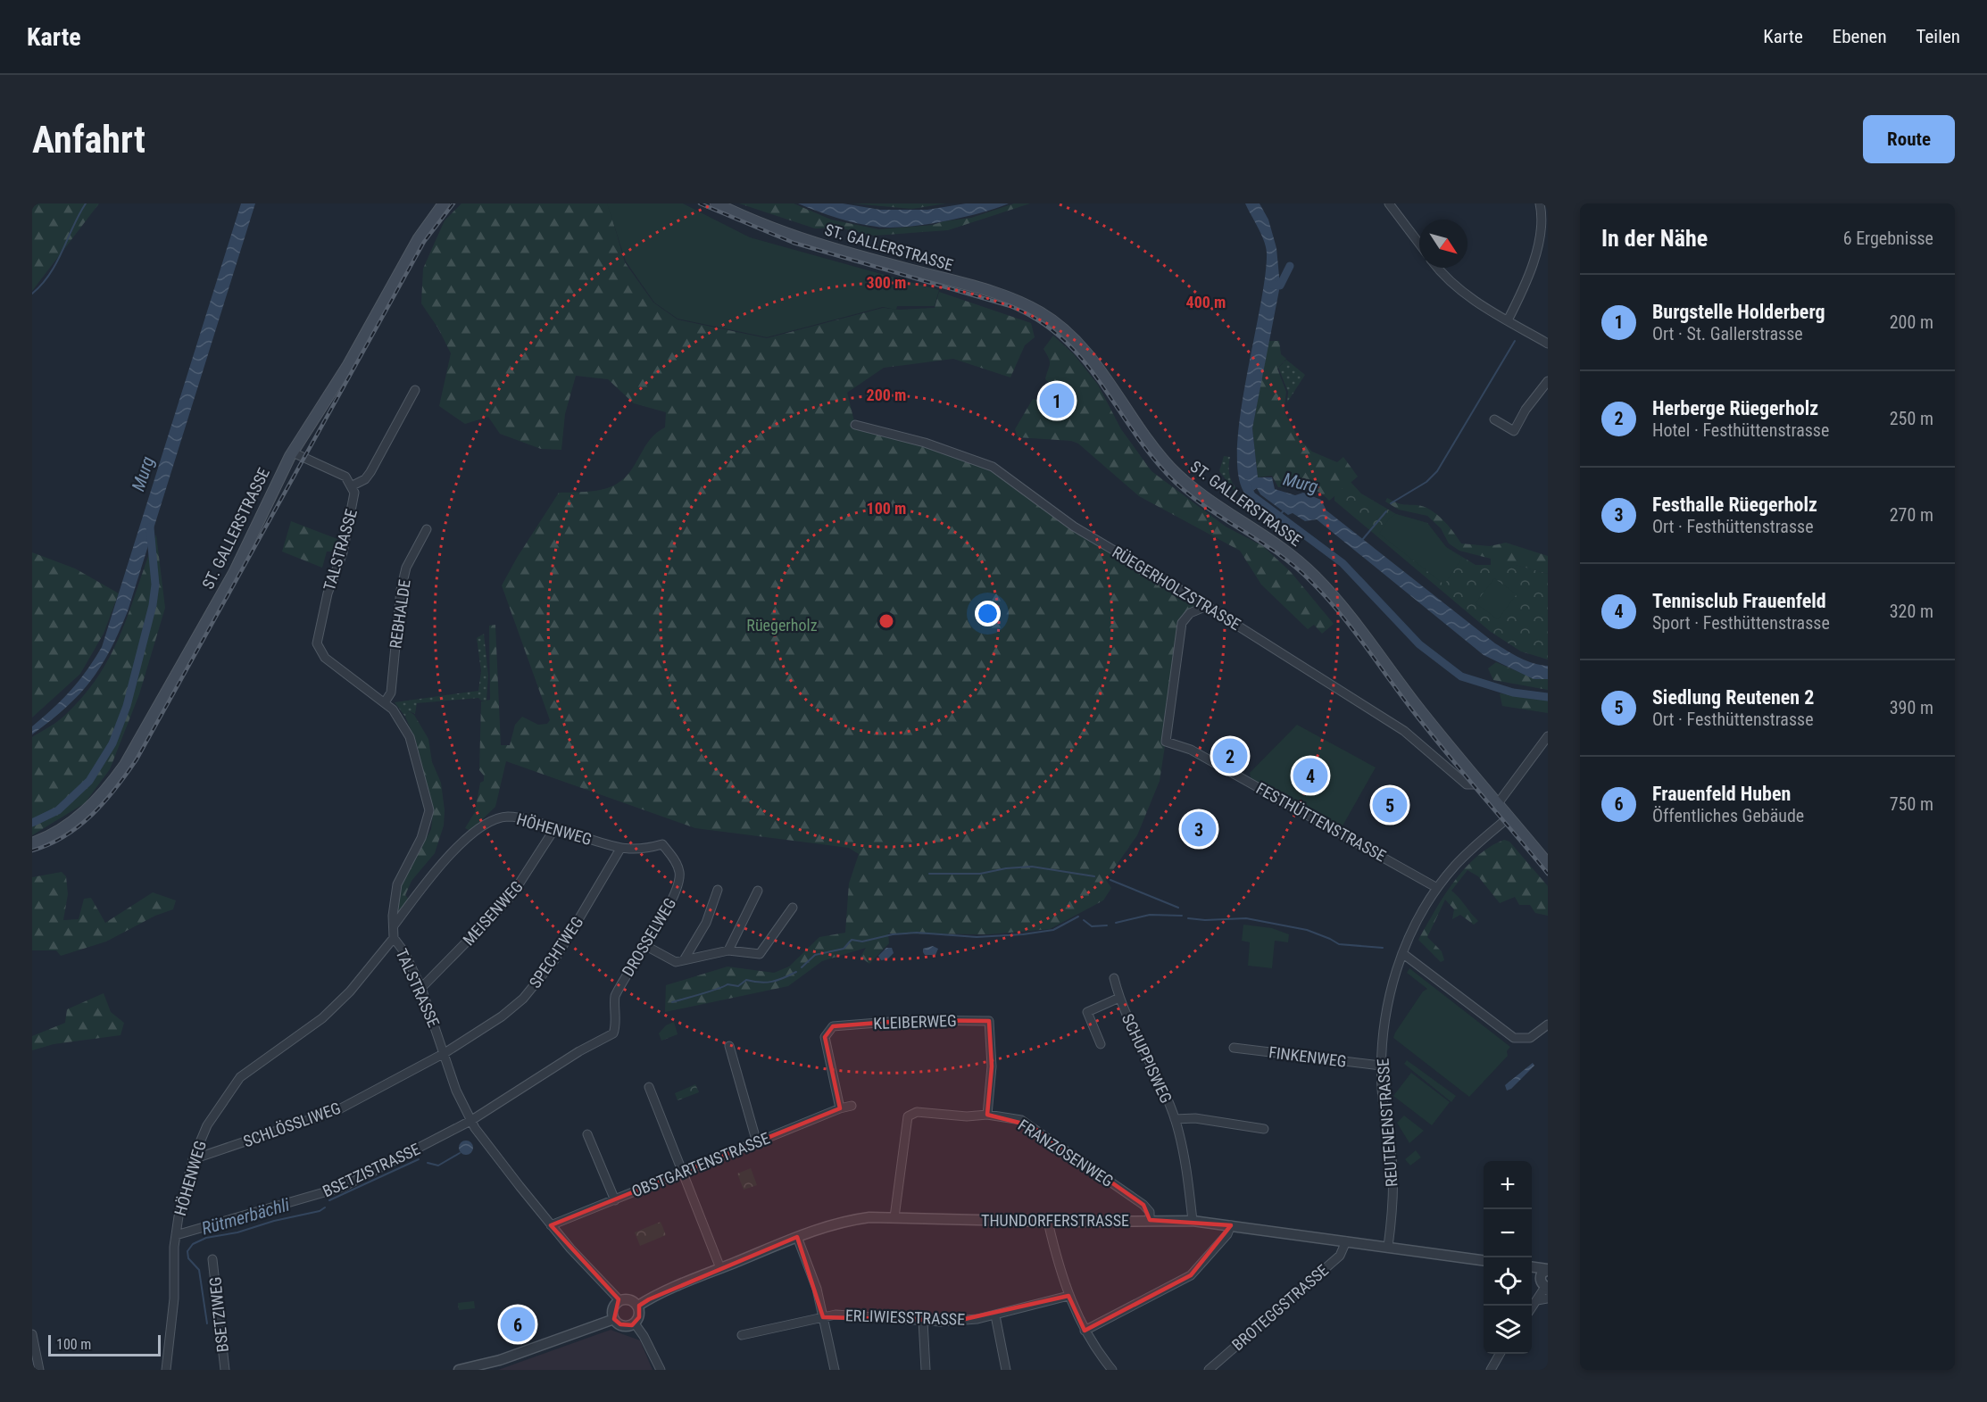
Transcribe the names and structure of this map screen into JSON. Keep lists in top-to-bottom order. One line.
{"streets":{"main road":["ST. GALLERSTRASSE"],"street":["TALSTRASSE","RÜEGERHOLZSTRASSE","REBHALDE","FESTHÜTTENSTRASSE","HÖHENWEG","MEISENWEG","DROSSELWEG","SPECHTWEG","KLEIBERWEG","FINKENWEG","SCHUPPISWEG","REUTENENSTRASSE","SCHLÖSSLIWEG","FRANZOSENWEG","OBSTGARTENSTRASSE","BSETZISTRASSE","THUNDORFERSTRASSE","BROTEGGSTRASSE","BSETZIWEG","ERLIWIESSTRASSE"]},"crossings":[["ST. GALLERSTRASSE","TALSTRASSE"],["ST. GALLERSTRASSE","RÜEGERHOLZSTRASSE"],["ST. GALLERSTRASSE","REUTENENSTRASSE"],["TALSTRASSE","REBHALDE"],["TALSTRASSE","HÖHENWEG"],["TALSTRASSE","MEISENWEG"],["TALSTRASSE","SPECHTWEG"],["TALSTRASSE","SCHLÖSSLIWEG"],["TALSTRASSE","OBSTGARTENSTRASSE"],["TALSTRASSE","BSETZISTRASSE"],["TALSTRASSE","THUNDORFERSTRASSE"],["RÜEGERHOLZSTRASSE","FESTHÜTTENSTRASSE"],["FESTHÜTTENSTRASSE","REUTENENSTRASSE"],["HÖHENWEG","MEISENWEG"],["HÖHENWEG","DROSSELWEG"],["HÖHENWEG","SPECHTWEG"],["HÖHENWEG","SCHLÖSSLIWEG"],["HÖHENWEG","BSETZISTRASSE"],["DROSSELWEG","BSETZISTRASSE"],["SPECHTWEG","SCHLÖSSLIWEG"],["KLEIBERWEG","FRANZOSENWEG"],["KLEIBERWEG","OBSTGARTENSTRASSE"],["FINKENWEG","REUTENENSTRASSE"],["SCHUPPISWEG","THUNDORFERSTRASSE"],["REUTENENSTRASSE","THUNDORFERSTRASSE"],["FRANZOSENWEG","THUNDORFERSTRASSE"],["THUNDORFERSTRASSE","BROTEGGSTRASSE"]],"water":["Murg","Rütmerbächli"],"parks":["Rüegerholz"],"scale_bar":"100 m","north":"bottom right","page":{"header":"Karte","nav":["Karte","Ebenen","Teilen"],"buttons":"Route","title":"Anfahrt","heading":["In der Nähe","6 Ergebnisse"],"list":[{"mark":"1","name":"Burgstelle Holderberg","note":"Ort · St. Gallerstrasse","value":"200 m"},{"mark":"2","name":"Herberge Rüegerholz","note":"Hotel · Festhüttenstrasse","value":"250 m"},{"mark":"3","name":"Festhalle Rüegerholz","note":"Ort · Festhüttenstrasse","value":"270 m"},{"mark":"4","name":"Tennisclub Frauenfeld","note":"Sport · Festhüttenstrasse","value":"320 m"},{"mark":"5","name":"Siedlung Reutenen 2","note":"Ort · Festhüttenstrasse","value":"390 m"},{"mark":"6","name":"Frauenfeld Huben","note":"Öffentliches Gebäude","value":"750 m"}],"pins":["1","2","4","5","3","6"],"map_buttons":["+","−"],"scale":"100 m"},"rings":["300 m","400 m","200 m","100 m"]}
